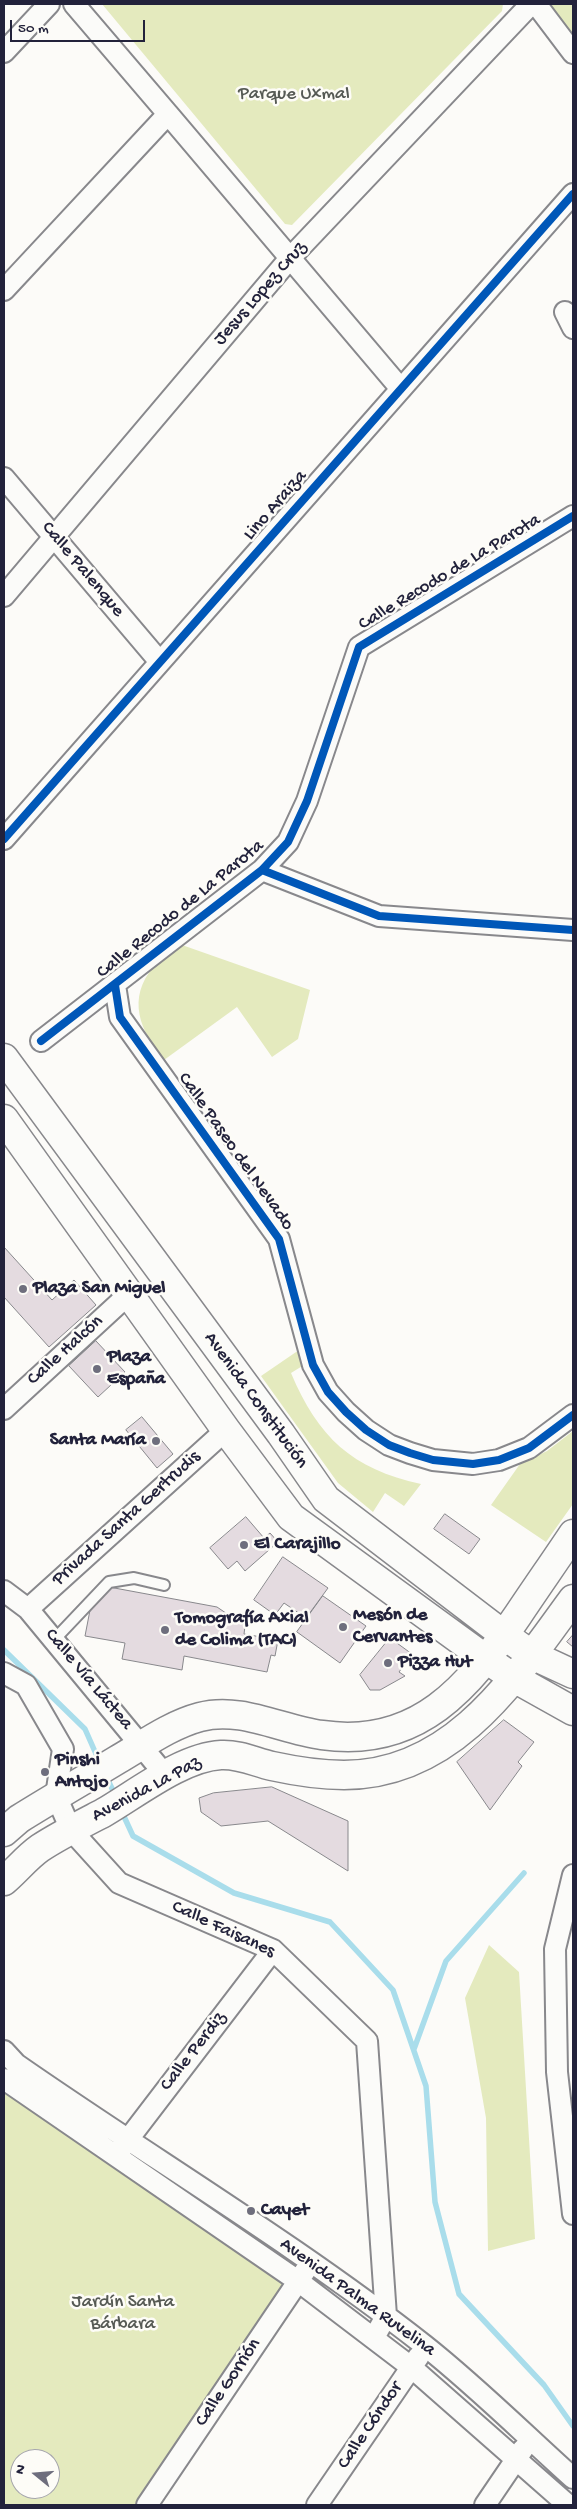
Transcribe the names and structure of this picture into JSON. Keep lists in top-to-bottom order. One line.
{"streets":{"street":["Jesus Lopez Cruz","Lino Araiza","Calle Palenque","Calle Recodo de La Parota","Calle Paseo del Nevado","Calle Halcón","Avenida Constitución","Privada Santa Gertrudis","Calle Vía Láctea","Avenida La Paz","Calle Faisanes","Calle Perdiz","Avenida Palma Ruvelina","Calle Gorrión","Calle Cóndor"]},"crossings":[["Jesus Lopez Cruz","Calle Palenque"],["Lino Araiza","Calle Palenque"],["Calle Recodo de La Parota","Calle Paseo del Nevado"],["Calle Halcón","Avenida Constitución"],["Avenida Constitución","Privada Santa Gertrudis"],["Avenida Constitución","Avenida La Paz"],["Privada Santa Gertrudis","Calle Vía Láctea"],["Calle Vía Láctea","Avenida La Paz"],["Avenida La Paz","Calle Faisanes"],["Calle Faisanes","Calle Perdiz"],["Calle Faisanes","Avenida Palma Ruvelina"],["Calle Perdiz","Avenida Palma Ruvelina"],["Avenida Palma Ruvelina","Calle Gorrión"],["Avenida Palma Ruvelina","Calle Cóndor"]],"parks":["Parque Uxmal","Jardín Santa Bárbara"],"places":["Plaza San Miguel","Plaza España","Santa María","El Carajillo","Mesón de Cervantes","Tomografía Axial de Colima (TAC)","Pizza Hut","Pinshi Antojo","Cayet"],"scale_bar":"50 m","north":"left"}
